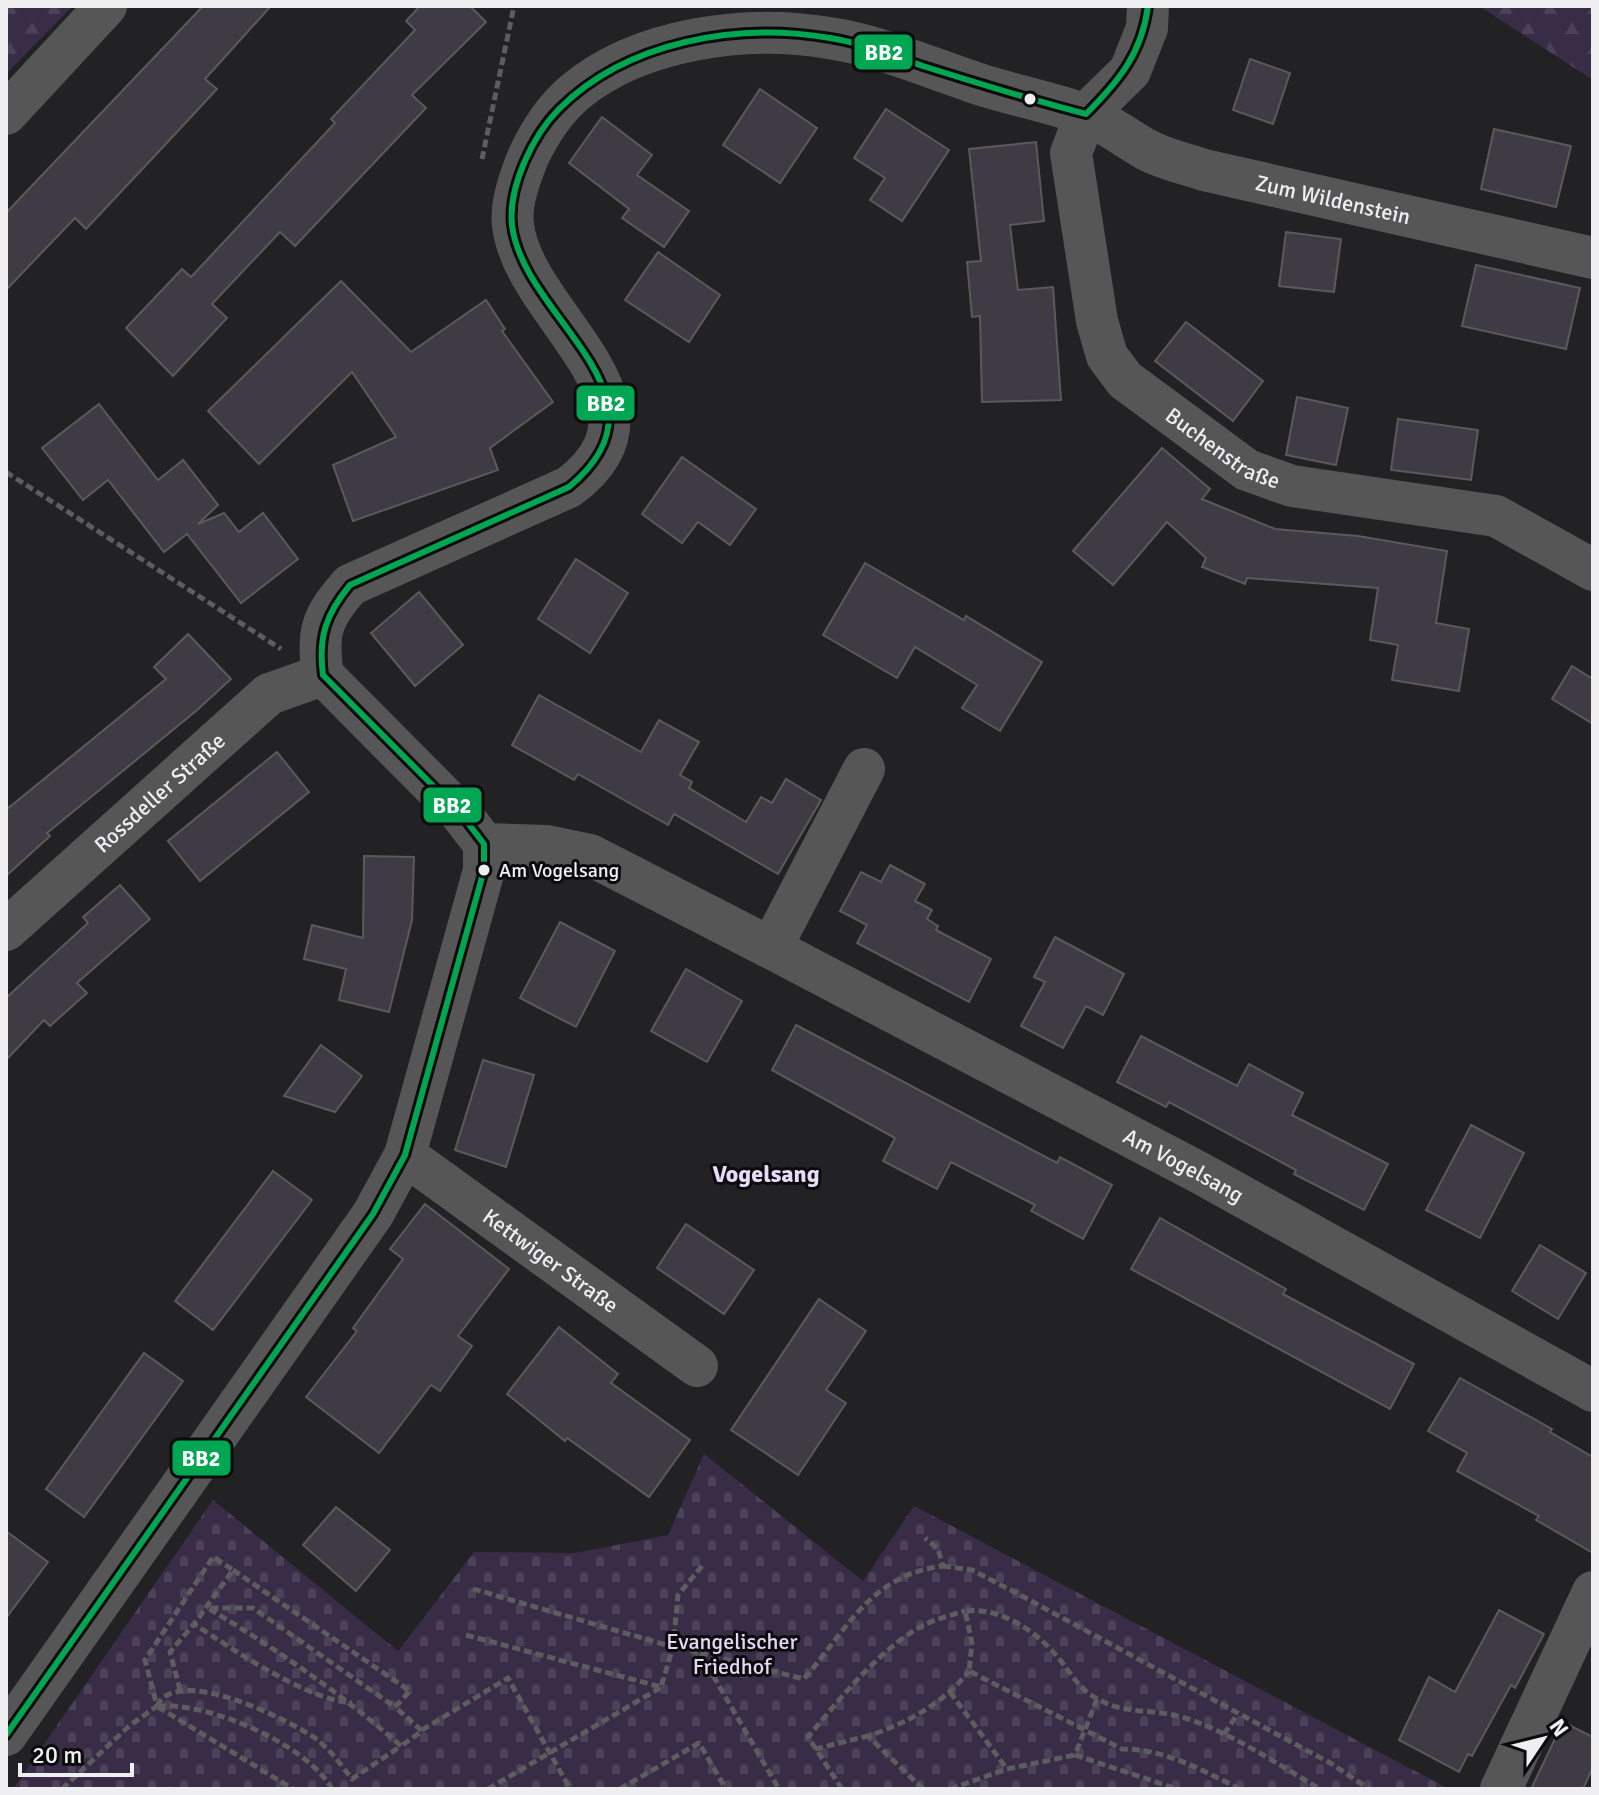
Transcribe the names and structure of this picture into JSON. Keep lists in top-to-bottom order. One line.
{"streets":{"street":["Zum Wildenstein","Buchenstraße","Rossdeller Straße","Am Vogelsang","Kettwiger Straße"]},"crossings":[["Zum Wildenstein","Buchenstraße"]],"districts":["Vogelsang"],"parks":["Evangelischer Friedhof"],"places":["Am Vogelsang"],"lines":["transit line BB2"],"scale_bar":"20 m","north":"top right"}
